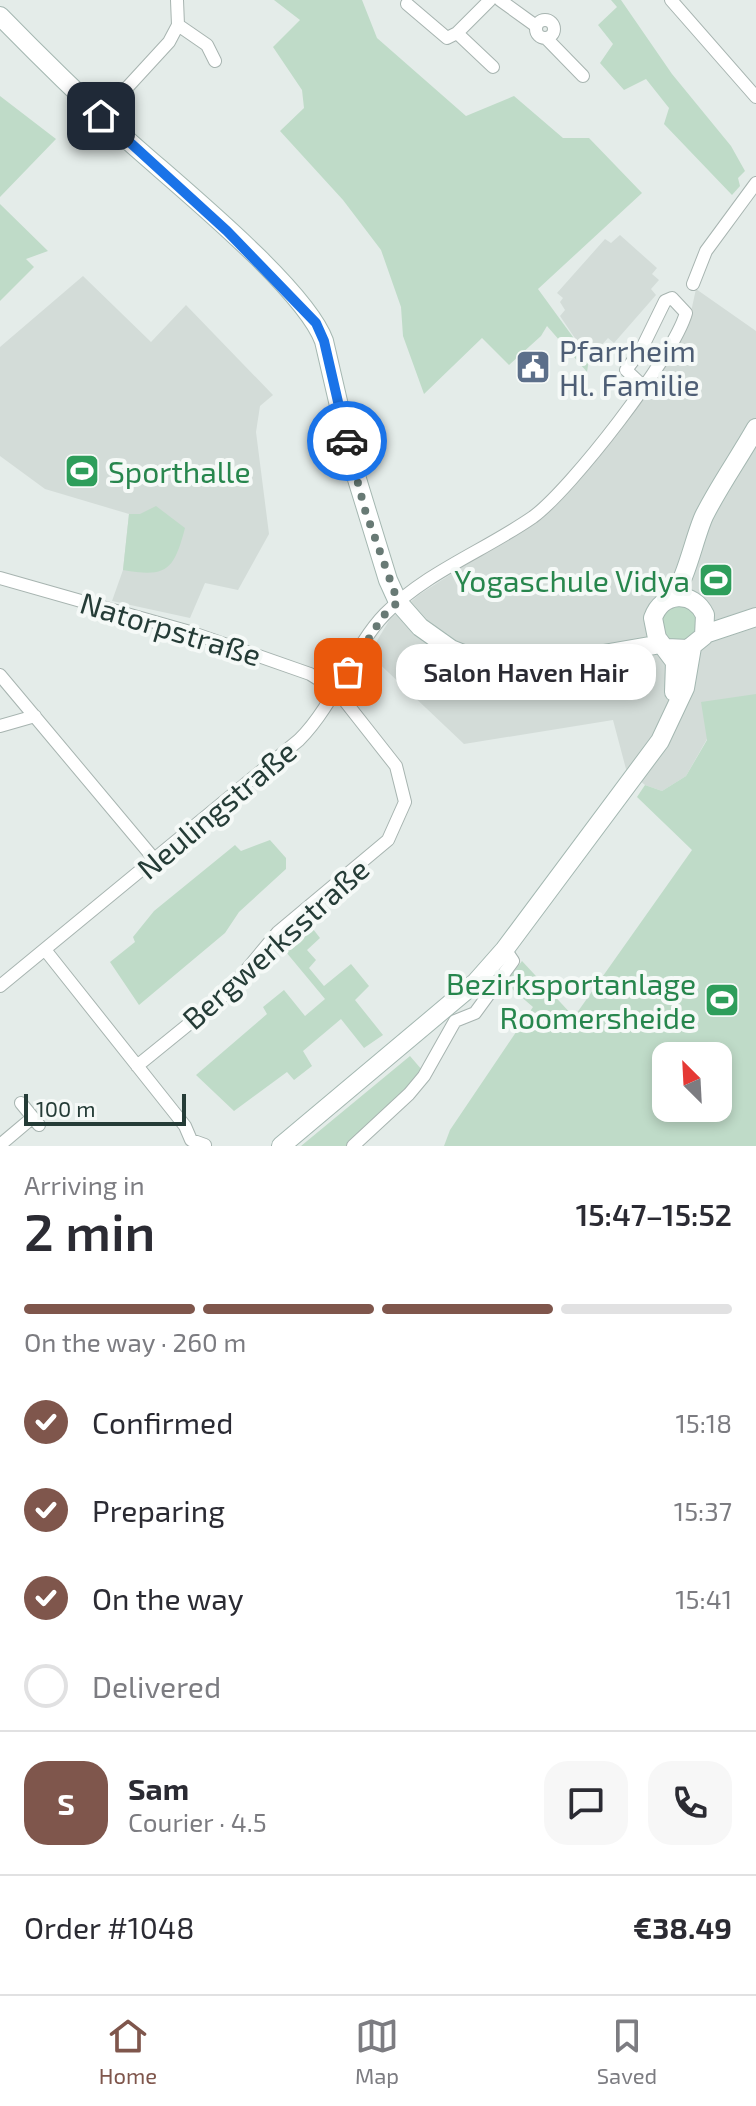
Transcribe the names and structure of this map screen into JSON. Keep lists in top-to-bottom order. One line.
{"streets":{"street":["Natorpstraße","Neulingstraße","Bergwerksstraße"]},"crossings":[["Natorpstraße","Neulingstraße"],["Natorpstraße","Bergwerksstraße"],["Neulingstraße","Bergwerksstraße"]],"places":{"public building":["Pfarrheim Hl. Familie"],"sports":["Sporthalle","Yogaschule Vidya","Bezirksportanlage Roomersheide"],"other":["Salon Haven Hair"]},"scale_bar":"100 m","north":"top left","page":{"bubble":"Salon Haven Hair","scale":"100 m","heading":["2 min","Arriving in","15:47–15:52"],"panel":["Sam","Courier · 4.5","Order #1048","€38.49"],"bar":"On the way · 260 m","list":[["Confirmed","15:18"],["Preparing","15:37"],["On the way","15:41"],"Delivered"],"round":"S","tabs":["Home","Map","Saved"]}}
